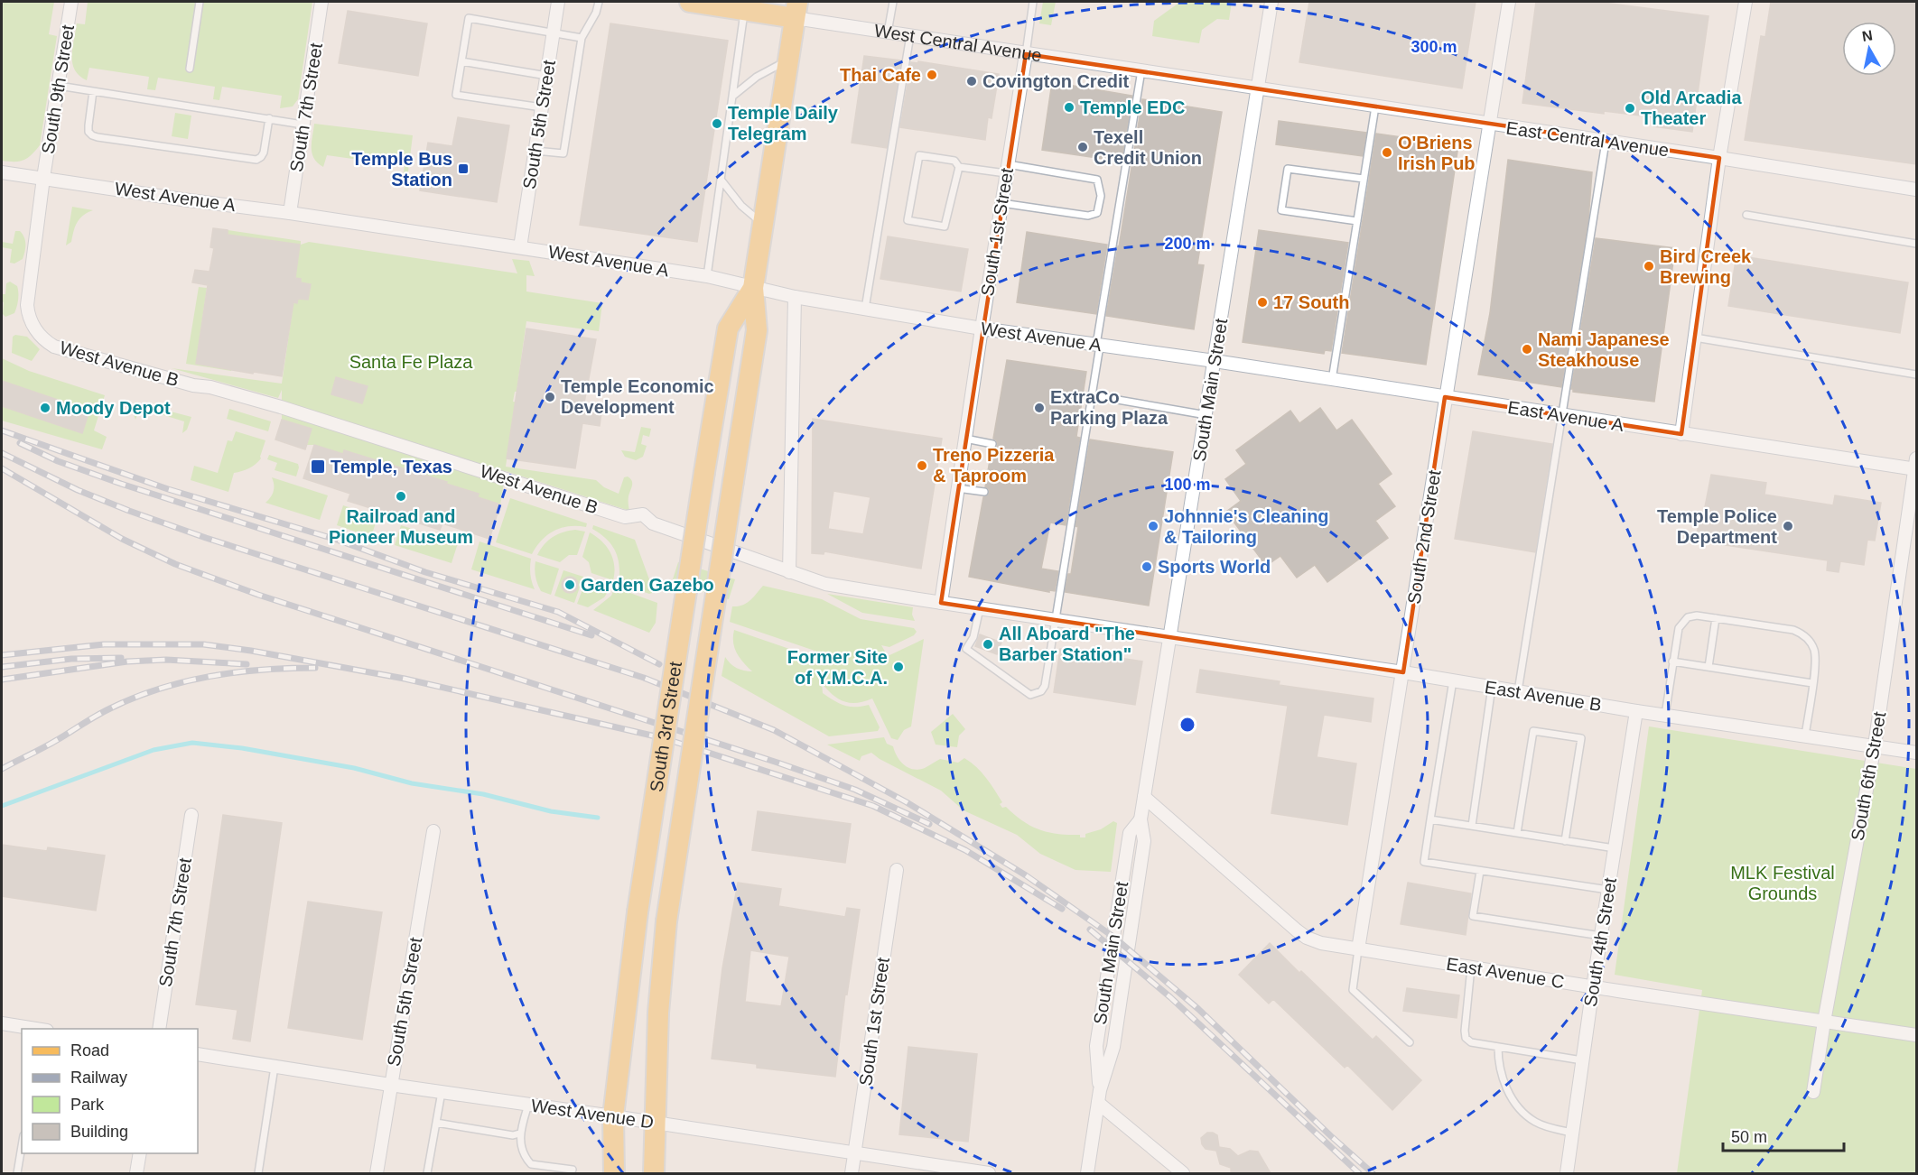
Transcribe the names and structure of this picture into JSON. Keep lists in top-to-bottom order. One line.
{"streets":{"main road":["West Central Avenue","South 3rd Street"],"street":["South 9th Street","South 7th Street","South 5th Street","East Central Avenue","West Avenue A","South 1st Street","West Avenue B","South Main Street","East Avenue A","South 2nd Street","East Avenue B","South 6th Street","South 4th Street","East Avenue C","West Avenue D"]},"crossings":[["West Central Avenue","East Central Avenue"],["West Central Avenue","South 1st Street"],["West Central Avenue","South Main Street"],["West Central Avenue","South 3rd Street"],["South 9th Street","West Avenue A"],["South 9th Street","West Avenue B"],["South 7th Street","West Avenue A"],["South 5th Street","West Avenue A"],["South 5th Street","West Avenue D"],["East Central Avenue","South Main Street"],["East Central Avenue","South 2nd Street"],["West Avenue A","South 1st Street"],["West Avenue A","West Avenue B"],["West Avenue A","South Main Street"],["West Avenue A","East Avenue A"],["West Avenue A","South 3rd Street"],["South 1st Street","West Avenue B"],["South 1st Street","West Avenue D"],["West Avenue B","South Main Street"],["West Avenue B","East Avenue B"],["South Main Street","East Avenue A"],["South Main Street","East Avenue B"],["South Main Street","East Avenue C"],["East Avenue A","South 2nd Street"],["East Avenue A","South 6th Street"],["South 2nd Street","East Avenue B"],["South 2nd Street","East Avenue C"],["East Avenue B","South 6th Street"],["East Avenue B","South 4th Street"],["South 3rd Street","West Avenue D"],["South 6th Street","East Avenue C"],["South 4th Street","East Avenue C"]],"parks":["Santa Fe Plaza","MLK Festival Grounds"],"places":{"other":["Thai Cafe","Covington Credit","Temple EDC","Old Arcadia Theater","Temple Daily Telegram","Texell Credit Union","O'Briens Irish Pub","Bird Creek Brewing","17 South","Nami Japanese Steakhouse","Temple Economic Development","Moody Depot","ExtraCo Parking Plaza","Treno Pizzeria & Taproom","Railroad and Pioneer Museum","Johnnie's Cleaning & Tailoring","Temple Police Department","Sports World","Garden Gazebo","All Aboard \"The Barber Station\"","Former Site of Y.M.C.A."],"transit":["Temple Bus Station","Temple, Texas"]},"legend":["Road","Railway","Park","Building"],"scale_bar":"50 m","north":"top","rings":["300 m","200 m","100 m"]}
